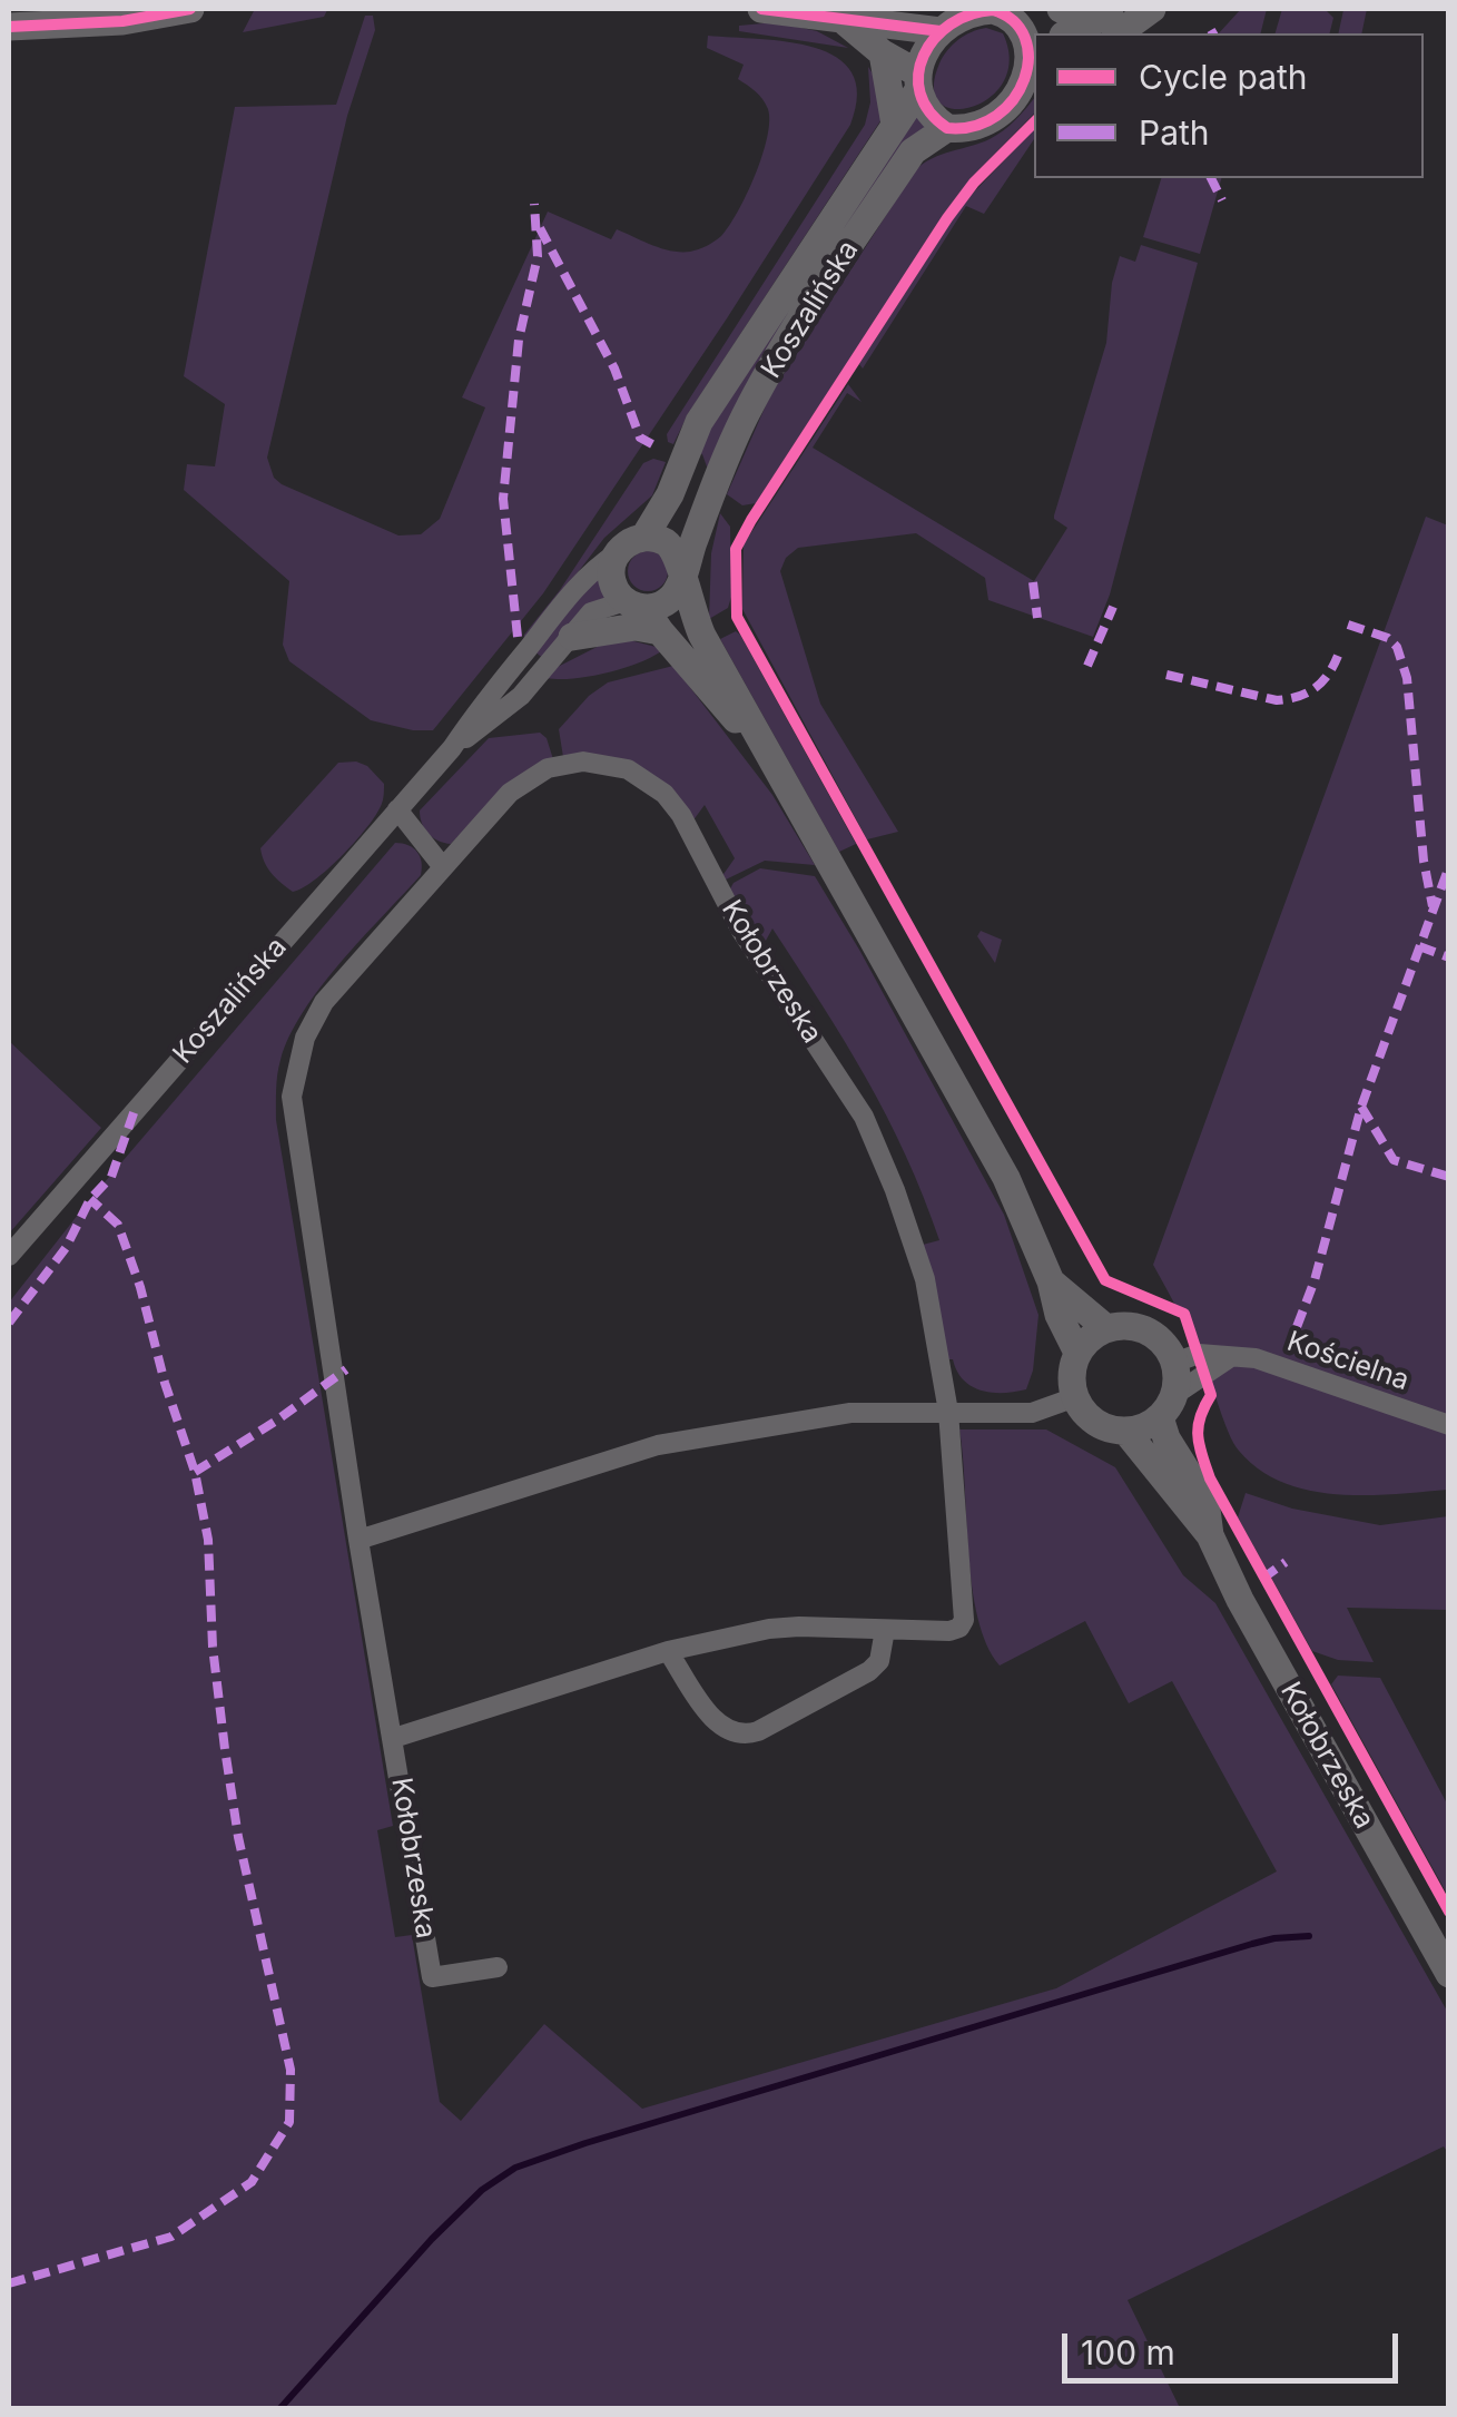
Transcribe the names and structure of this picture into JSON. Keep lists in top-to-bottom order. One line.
{"streets":{"main road":["Koszalińska","Kołobrzeska"],"street":["Kościelna"]},"crossings":[["Kołobrzeska","Kościelna"]],"legend":["Cycle path","Path"],"scale_bar":"100 m"}
